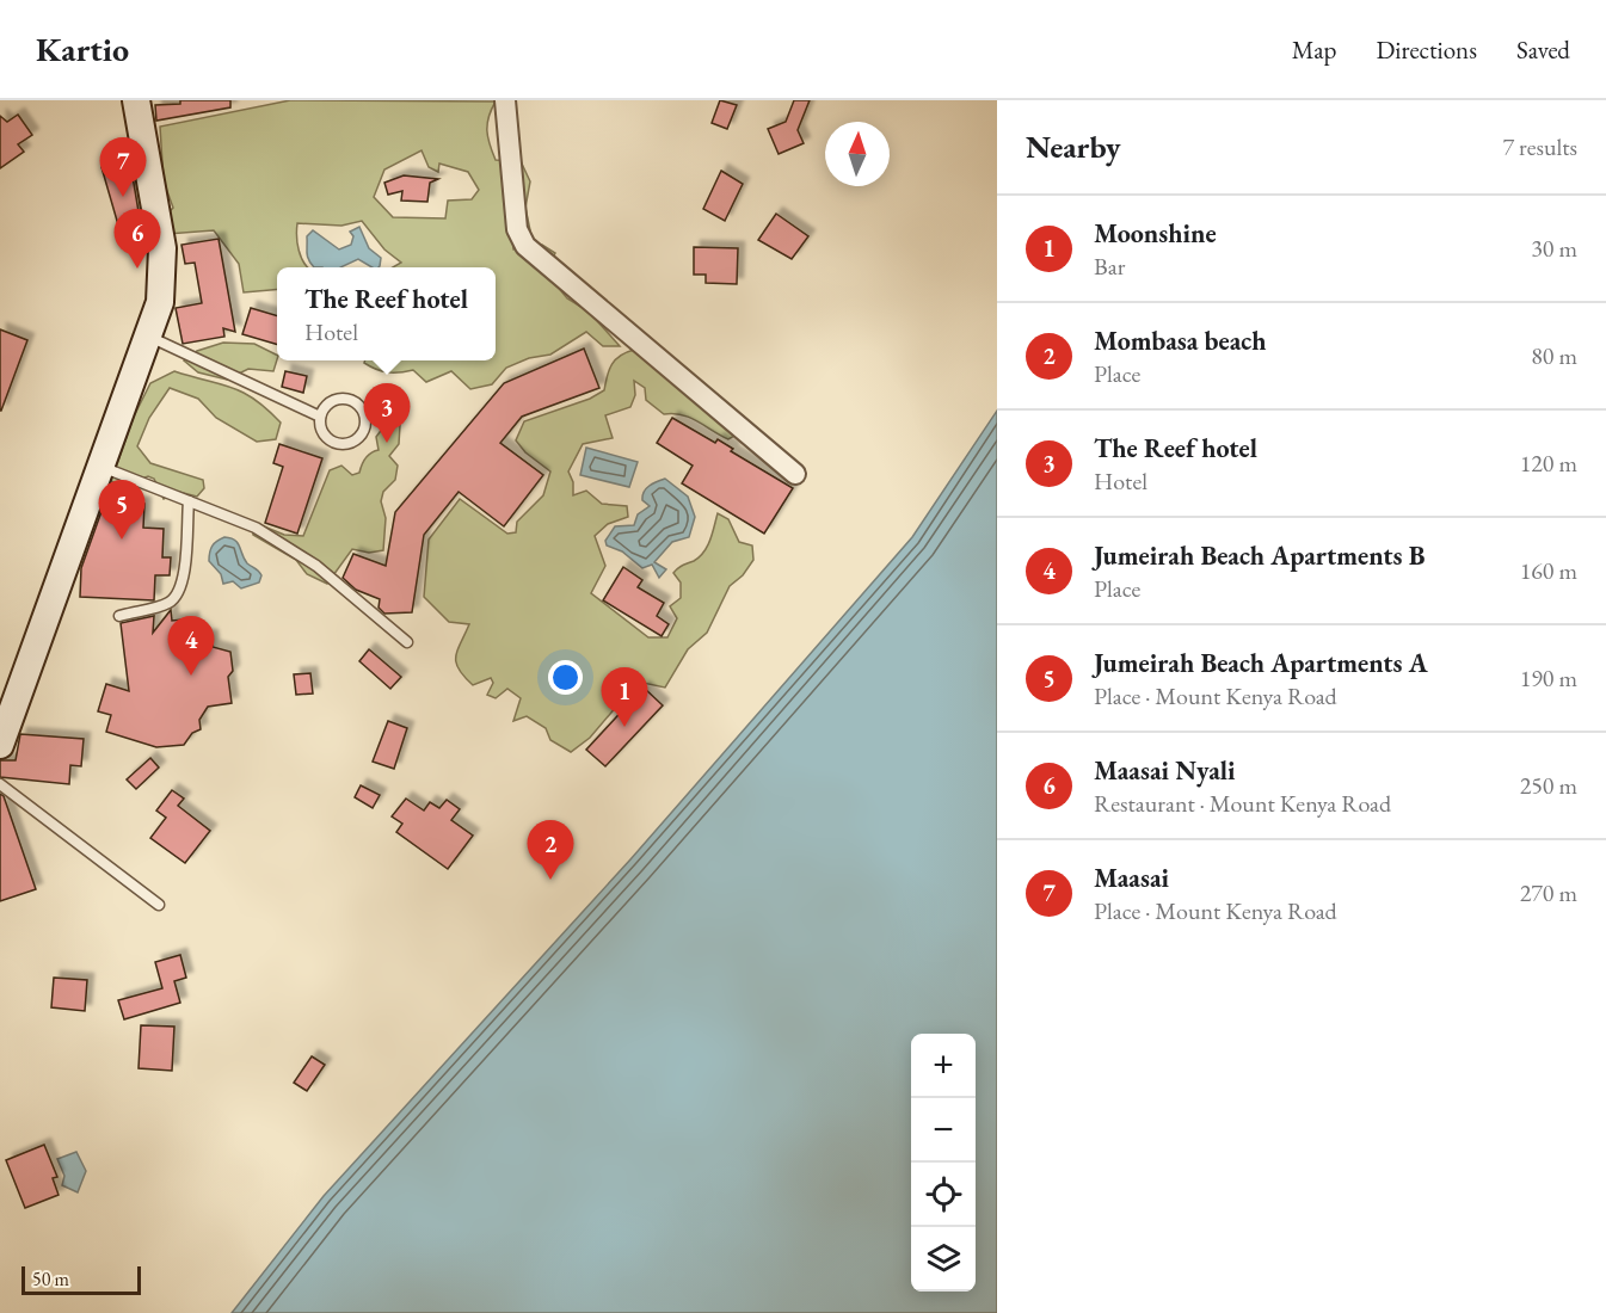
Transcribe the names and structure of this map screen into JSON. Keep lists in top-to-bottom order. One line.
{"scale_bar":"50 m","north":"top","page":{"header":"Kartio","nav":["Map","Directions","Saved"],"heading":["Nearby","7 results"],"pins":["7","6","3","5","4","1","2"],"list":[{"mark":"1","name":"Moonshine","note":"Bar","value":"30 m"},{"mark":"2","name":"Mombasa beach","note":"Place","value":"80 m"},{"mark":"3","name":"The Reef hotel","note":"Hotel","value":"120 m"},{"mark":"4","name":"Jumeirah Beach Apartments B","note":"Place","value":"160 m"},{"mark":"5","name":"Jumeirah Beach Apartments A","note":"Place · Mount Kenya Road","value":"190 m"},{"mark":"6","name":"Maasai Nyali","note":"Restaurant · Mount Kenya Road","value":"250 m"},{"mark":"7","name":"Maasai","note":"Place · Mount Kenya Road","value":"270 m"}],"popup":["The Reef hotel","Hotel"],"map_buttons":["+","−"],"scale":"50 m"}}
